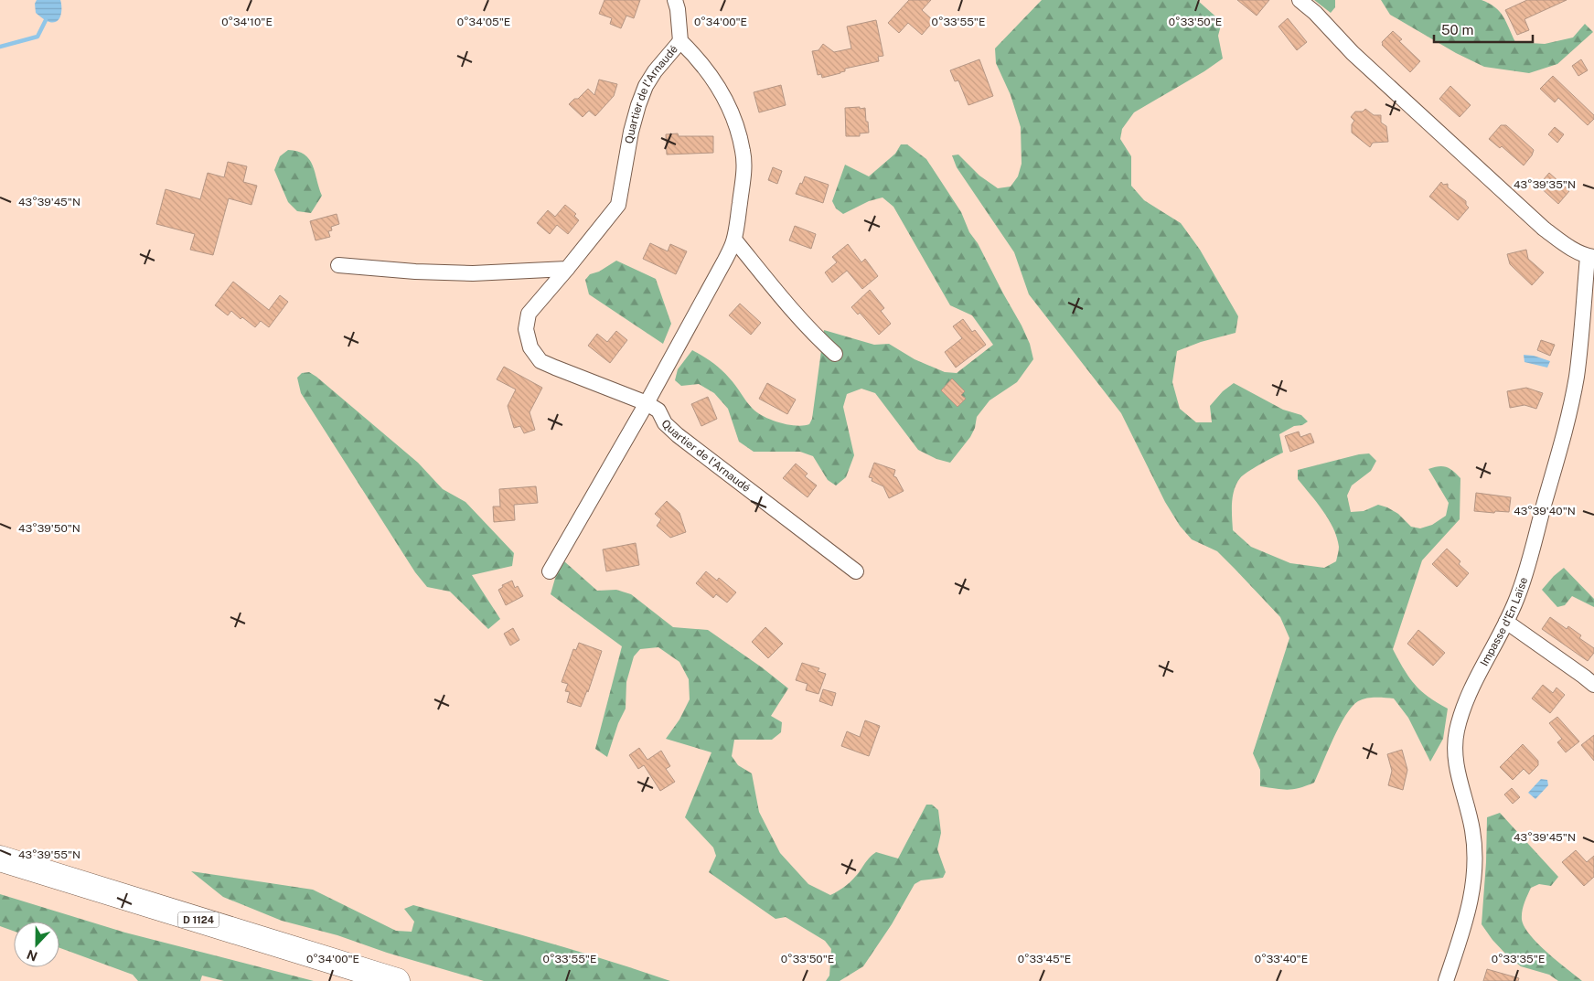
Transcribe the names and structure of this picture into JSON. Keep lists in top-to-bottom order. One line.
{"streets":{"highway":["D 1124"],"street":["Quartier de l'Arnaudé","Impasse d'En Laïse"]},"scale_bar":"50 m","north":"bottom","coordinates":["0°34'10\"E","0°34'05\"E","0°34'00\"E","0°33'55\"E","0°33'50\"E","43°39'35\"N","43°39'45\"N","43°39'40\"N","43°39'50\"N","43°39'55\"N","0°33'45\"E","0°33'40\"E","0°33'35\"E"]}
